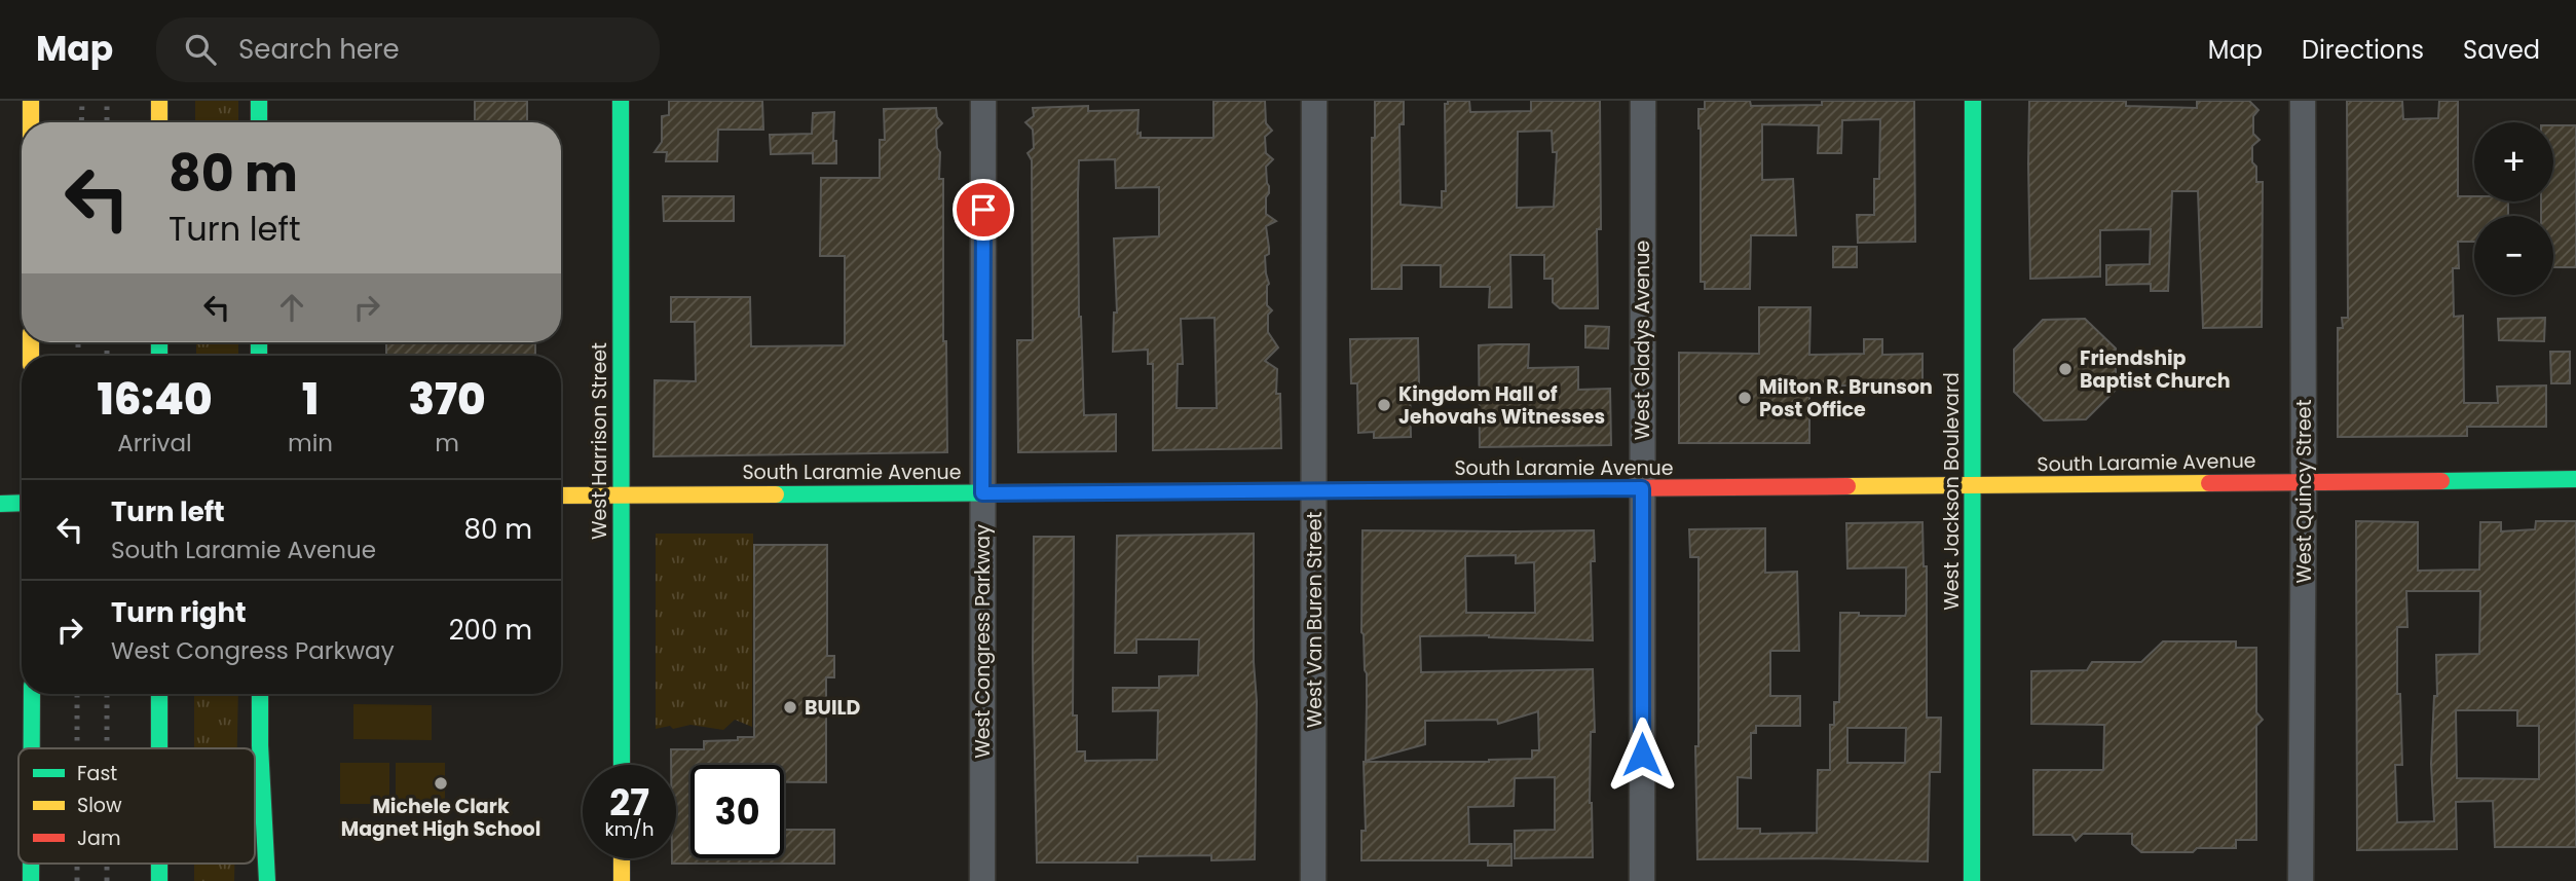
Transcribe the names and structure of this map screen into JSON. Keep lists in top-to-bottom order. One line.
{"streets":{"main road":["West Harrison Street","South Laramie Avenue","West Jackson Boulevard"],"street":["West Gladys Avenue","West Quincy Street","West Van Buren Street","West Congress Parkway"]},"crossings":[["West Gladys Avenue","South Laramie Avenue"],["West Harrison Street","South Laramie Avenue"],["South Laramie Avenue","West Jackson Boulevard"],["South Laramie Avenue","West Quincy Street"],["South Laramie Avenue","West Van Buren Street"],["South Laramie Avenue","West Congress Parkway"]],"places":["Friendship Baptist Church","Milton R. Brunson Post Office","Kingdom Hall of Jehovahs Witnesses","BUILD","Michele Clark Magnet High School"],"legend":["Fast","Slow","Jam"],"page":{"header":"Map","search":"Search here","nav":["Map","Directions","Saved"],"map_buttons":["+","−"],"turn":["80 m","Turn left"],"eta":["16:40","Arrival","1","min","370","m"],"list":[{"name":"Turn left","note":"South Laramie Avenue","value":"80 m"},{"name":"Turn right","note":"West Congress Parkway","value":"200 m"}],"speed":"27 km/h","limit":"30"}}
